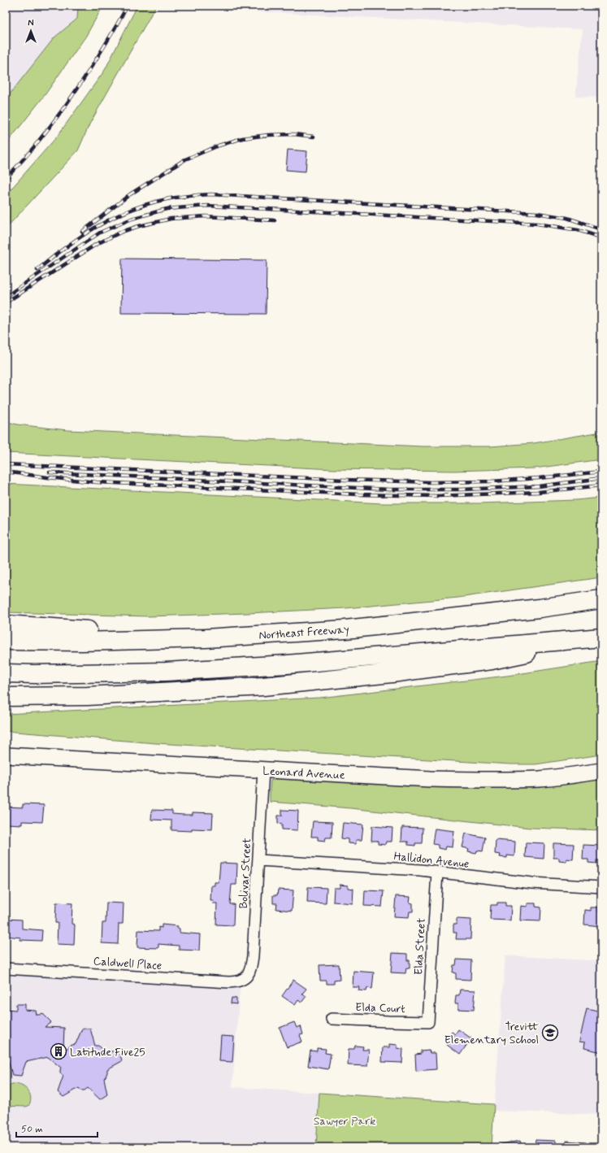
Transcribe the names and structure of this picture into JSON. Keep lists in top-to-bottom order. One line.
{"streets":{"highway":["Northeast Freeway"],"street":["Leonard Avenue","Hallidon Avenue","Bolivar Street","Elda Street","Caldwell Place","Elda Court"]},"crossings":[["Leonard Avenue","Bolivar Street"],["Hallidon Avenue","Bolivar Street"],["Hallidon Avenue","Elda Street"],["Bolivar Street","Caldwell Place"],["Elda Street","Elda Court"]],"parks":["Sawyer Park"],"places":{"school or university":["Trevitt Elementary School"],"building":["Latitude Five25"]},"scale_bar":"50 m","north":"top"}
